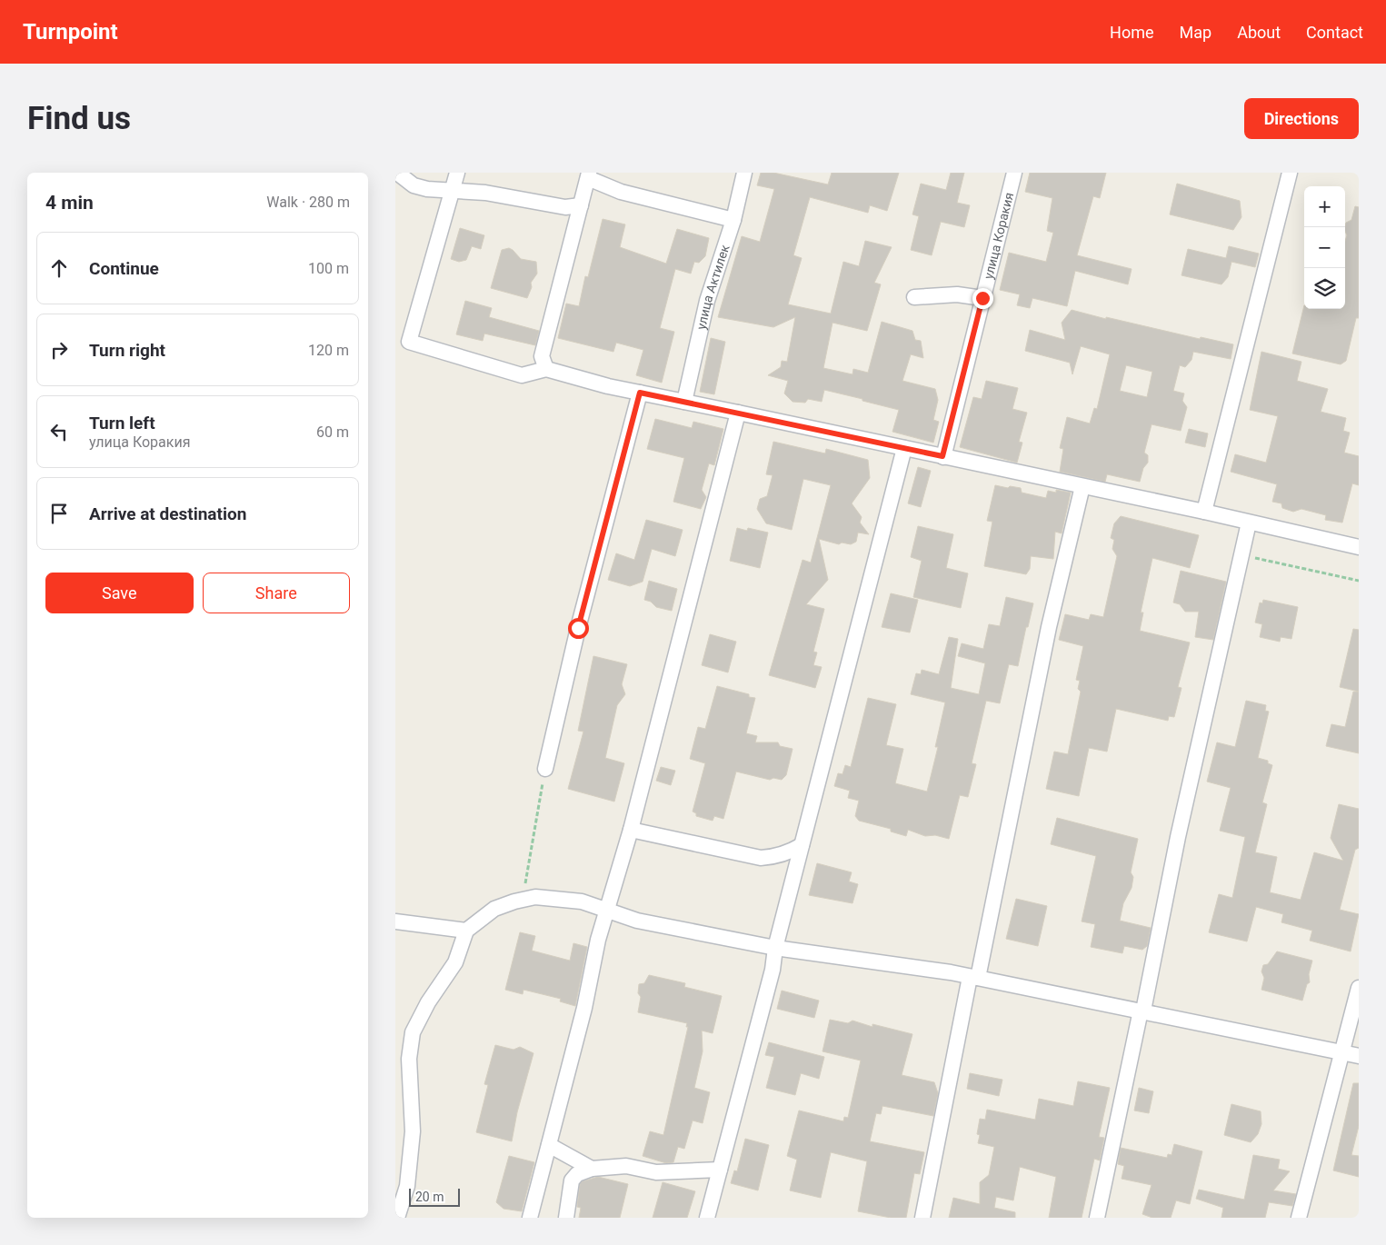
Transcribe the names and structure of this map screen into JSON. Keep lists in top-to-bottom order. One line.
{"streets":{"street":["улица Коракия","улица Актилек"]},"scale_bar":"20 m","page":{"header":"Turnpoint","nav":["Home","Map","About","Contact"],"buttons":["Directions",["Save","Share"]],"title":"Find us","heading":["4 min","Walk · 280 m"],"map_buttons":["+","−"],"list":[["Continue","100 m"],["Turn right","120 m"],["Turn left","улица Коракия","60 m"],"Arrive at destination"],"scale":"20 m"}}
